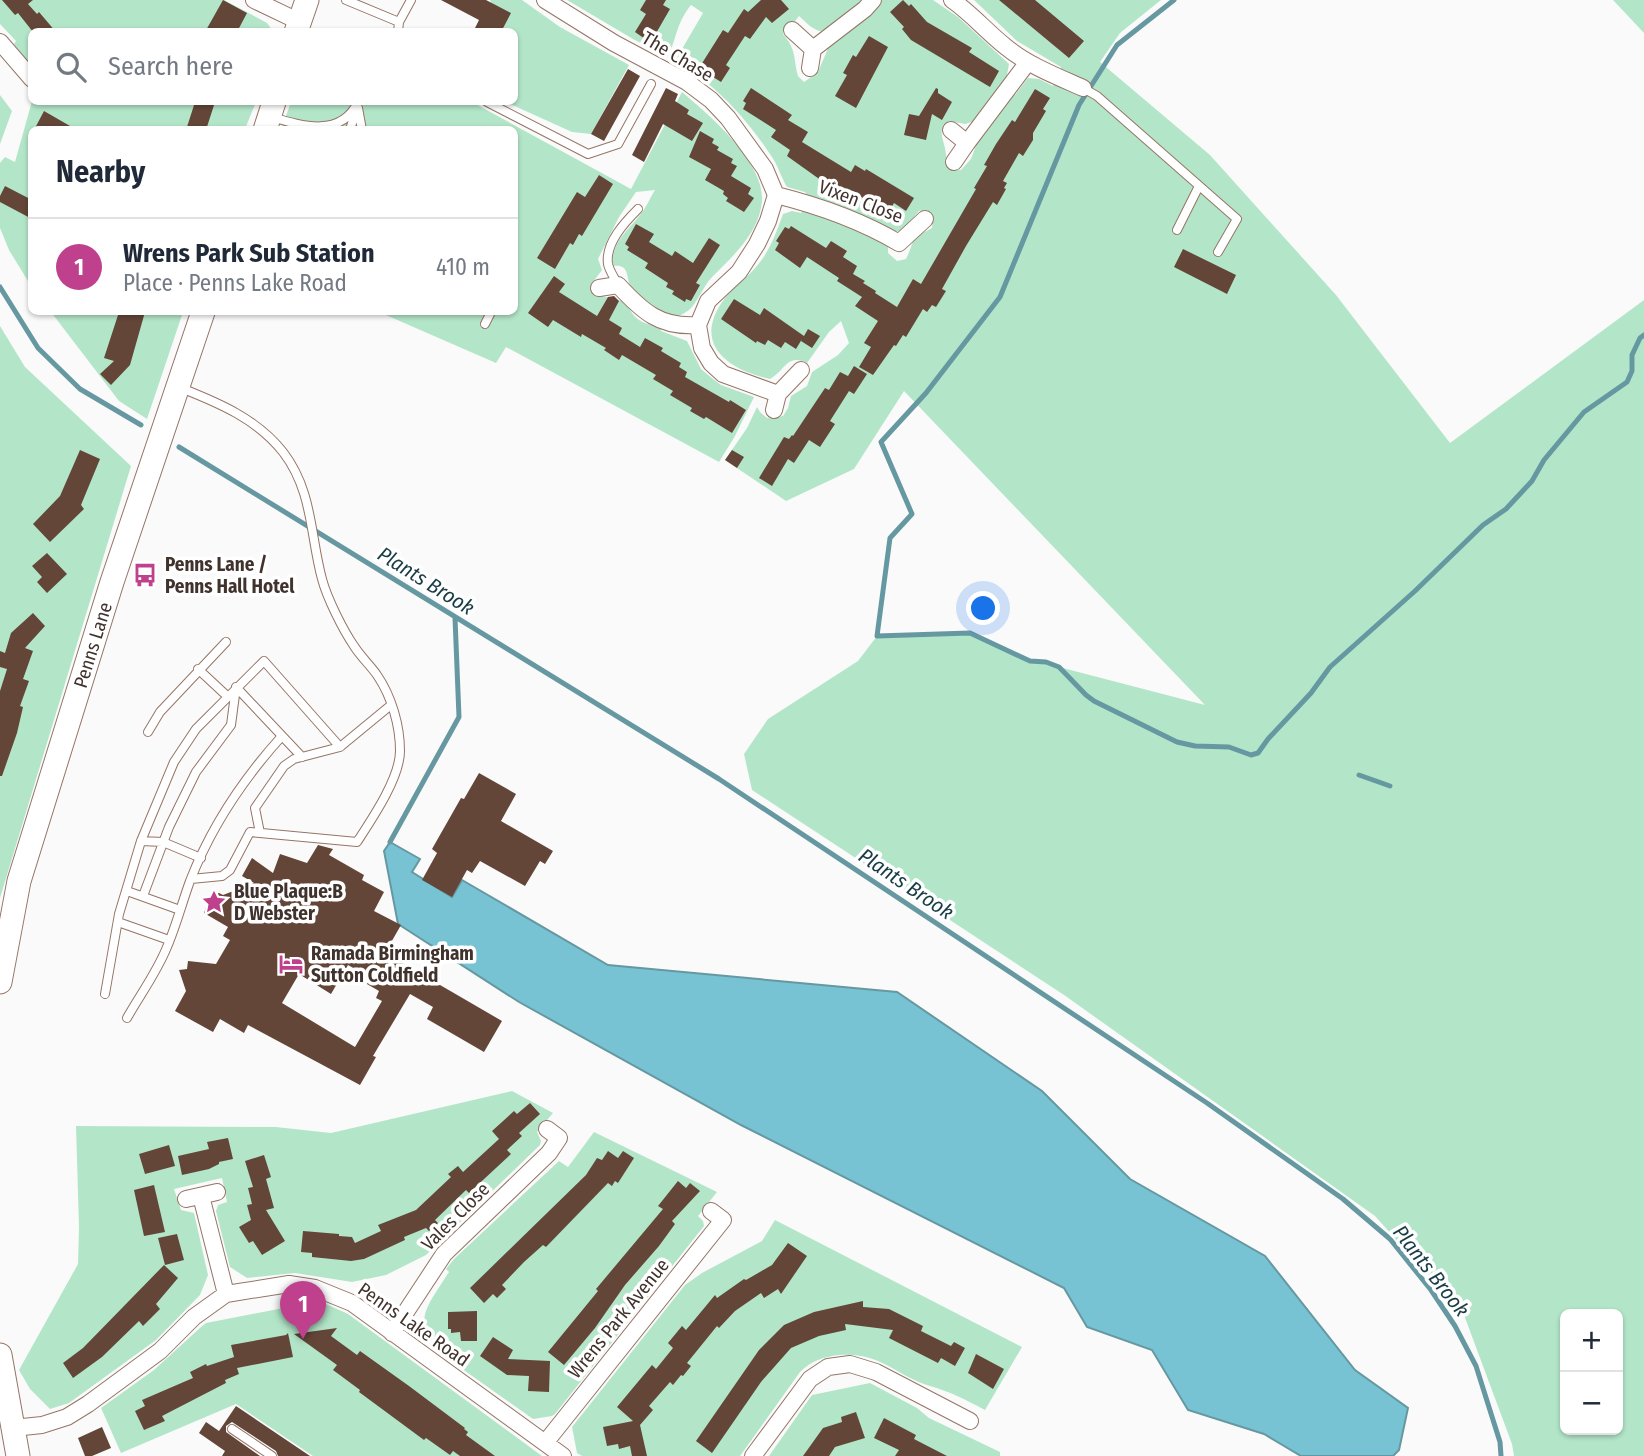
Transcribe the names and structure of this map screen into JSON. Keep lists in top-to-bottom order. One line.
{"streets":{"main road":["Penns Lane"],"street":["The Chase","Vixen Close","Vales Close","Wrens Park Avenue","Penns Lake Road"]},"crossings":[["The Chase","Vixen Close"],["Vales Close","Penns Lake Road"],["Wrens Park Avenue","Penns Lake Road"]],"water":["Plants Brook"],"places":{"bus stop":["Penns Lane / Penns Hall Hotel"],"place":["Blue Plaque:B D Webster"],"hotel":["Ramada Birmingham Sutton Coldfield"]},"page":{"search":"Search here","heading":"Nearby","list":[{"mark":"1","name":"Wrens Park Sub Station","note":"Place · Penns Lake Road","value":"410 m"}],"pins":"1","map_buttons":["+","−"]}}
